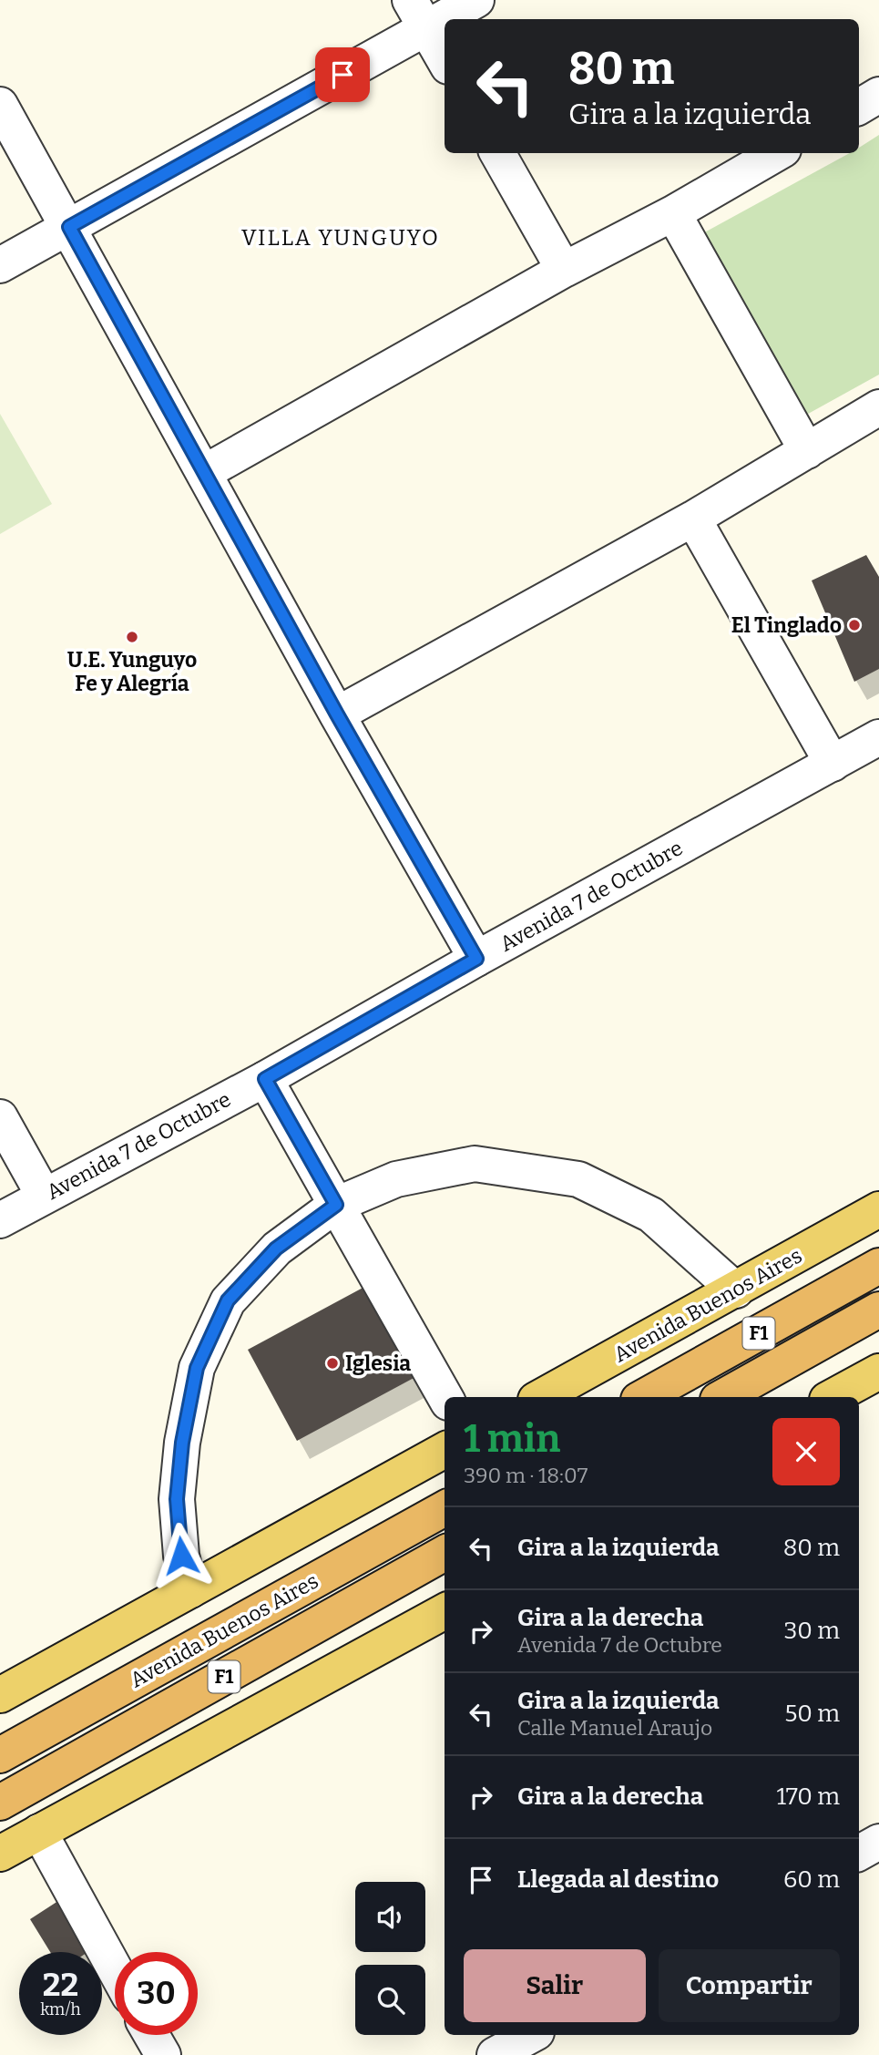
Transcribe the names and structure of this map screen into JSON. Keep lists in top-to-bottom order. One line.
{"streets":{"highway":["Avenida Buenos Aires","F1"],"street":["Avenida 7 de Octubre"]},"districts":["VILLA YUNGUYO"],"places":["El Tinglado","U.E. Yunguyo Fe y Alegría","Iglesia"],"page":{"turn":["80 m","Gira a la izquierda"],"heading":["1 min","390 m · 18:07"],"list":[{"name":"Gira a la izquierda","value":"80 m"},{"name":"Gira a la derecha","note":"Avenida 7 de Octubre","value":"30 m"},{"name":"Gira a la izquierda","note":"Calle Manuel Araujo","value":"50 m"},{"name":"Gira a la derecha","value":"170 m"},{"name":"Llegada al destino","value":"60 m"}],"buttons":["Salir","Compartir"],"speed":"22 km/h","limit":"30"}}
